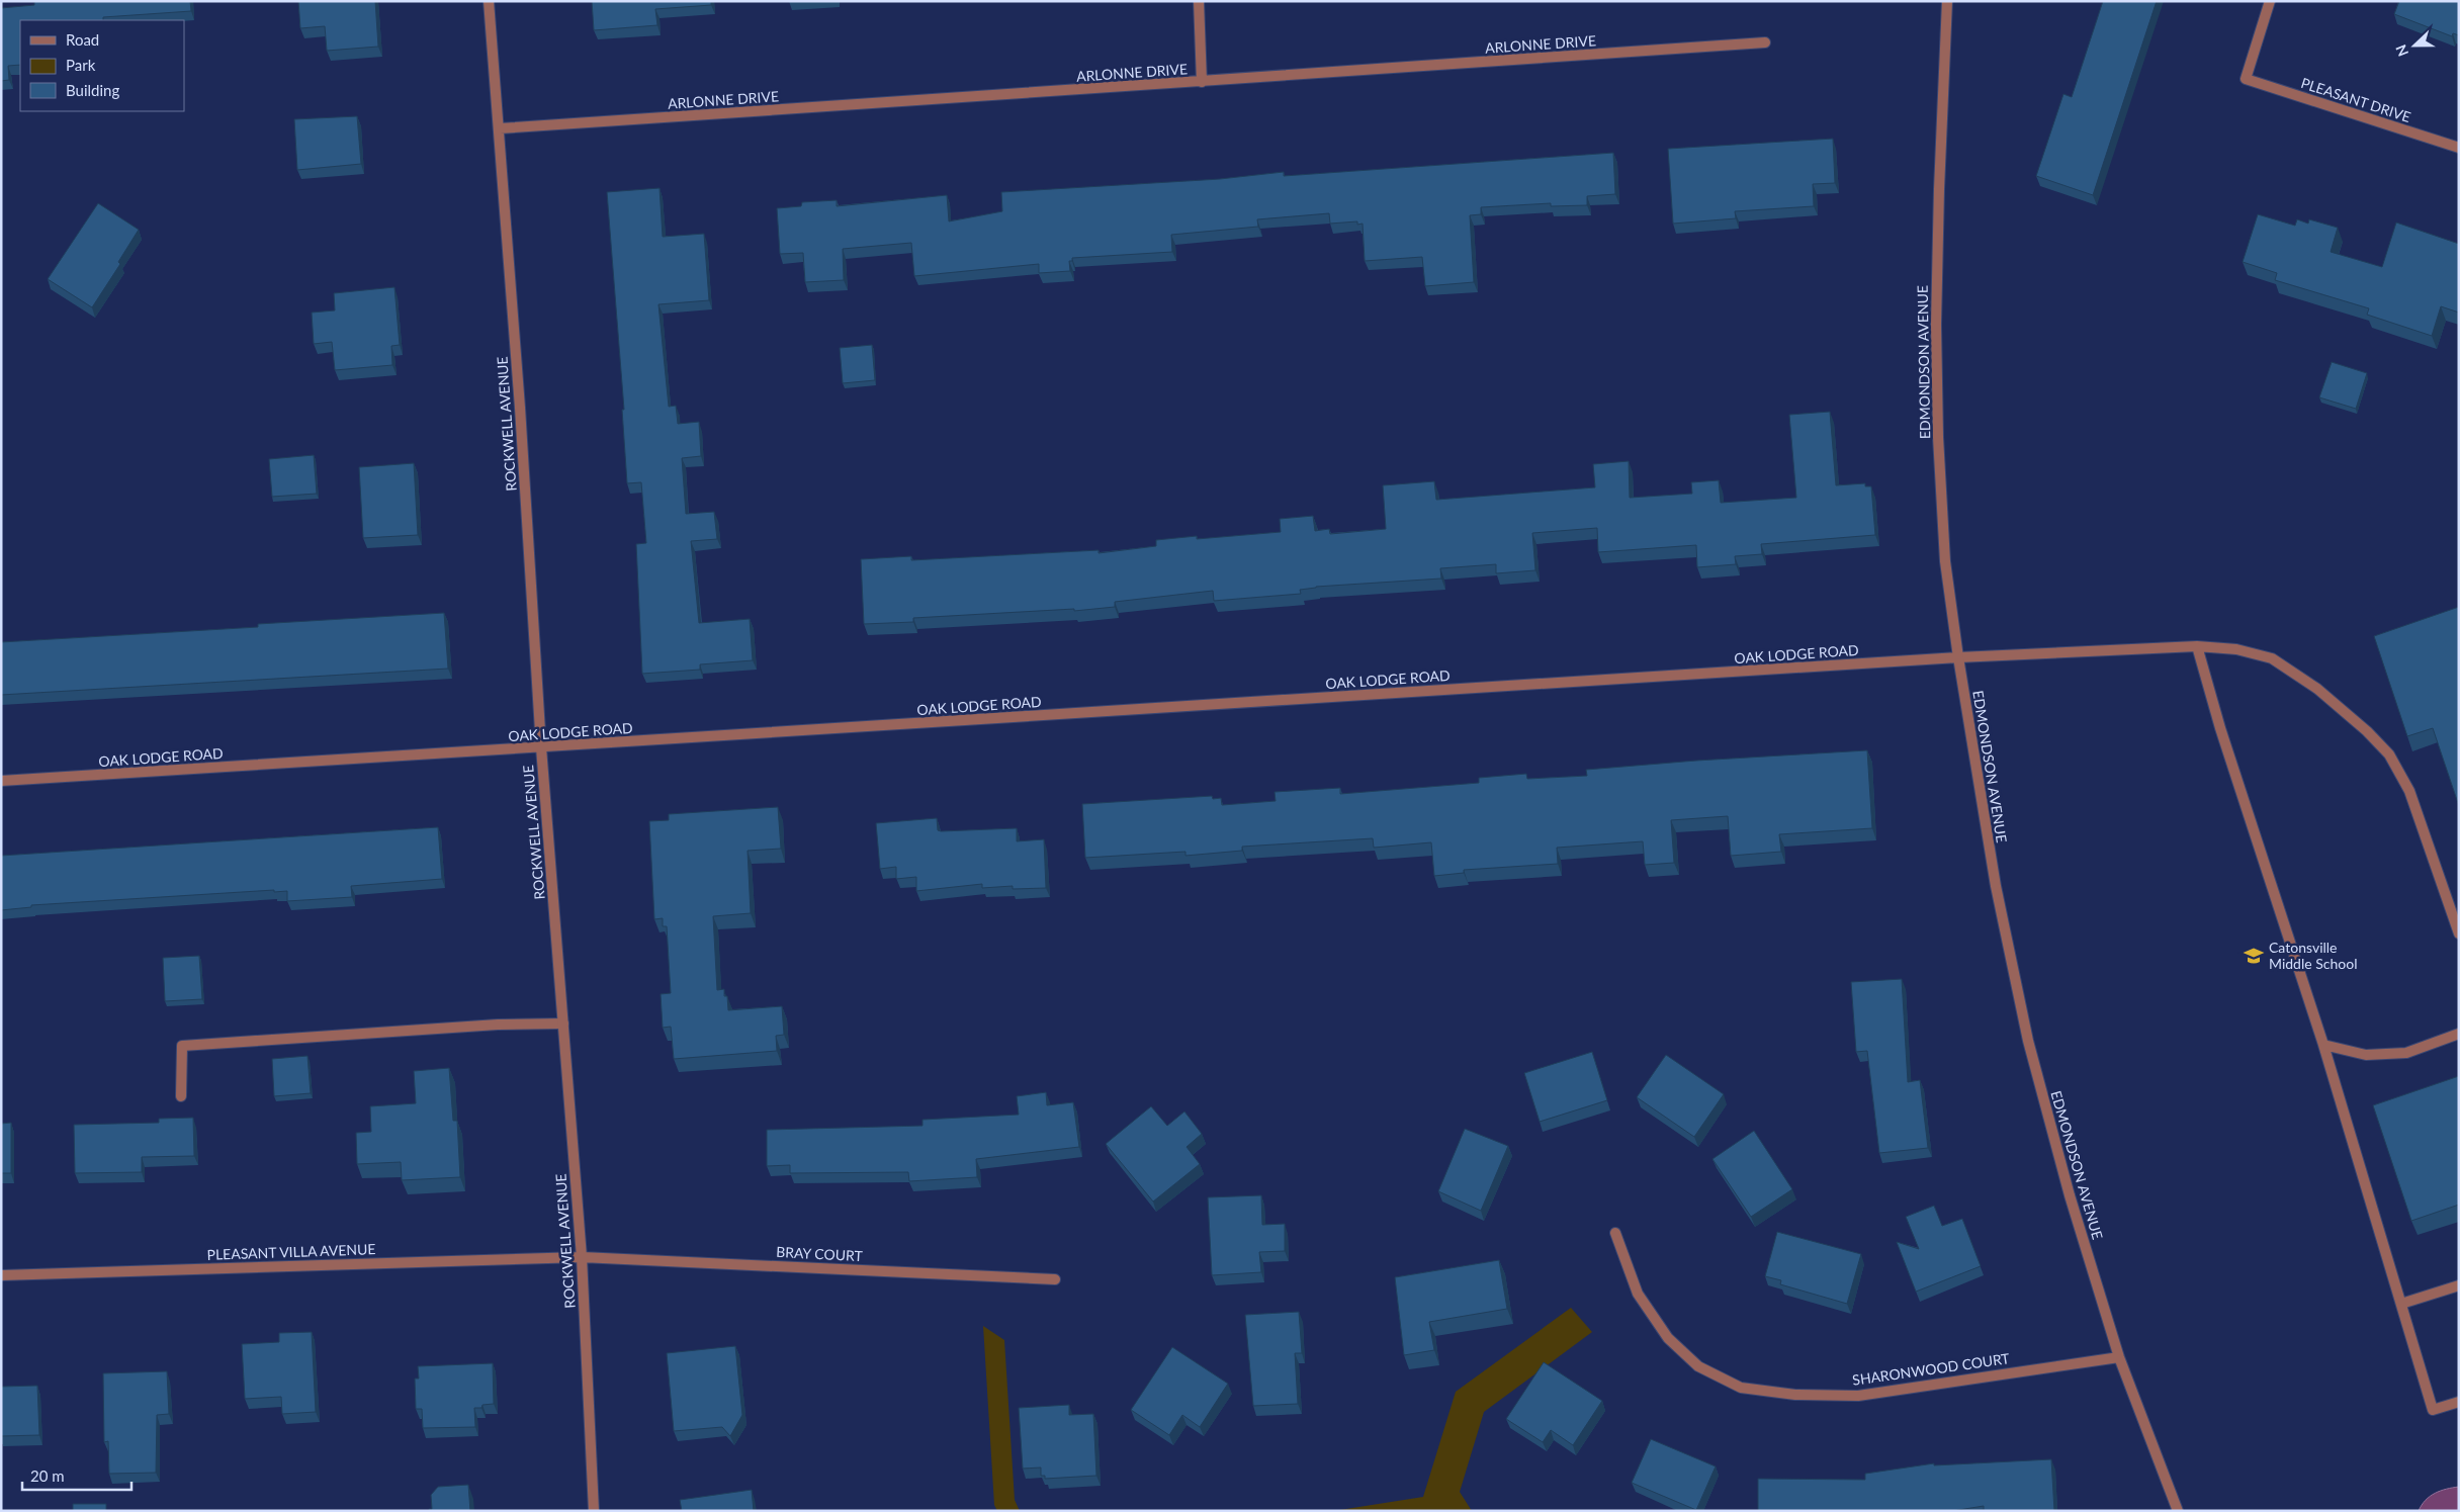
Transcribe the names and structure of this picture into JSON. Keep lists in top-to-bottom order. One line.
{"streets":{"street":["ARLONNE DRIVE","PLEASANT DRIVE","EDMONDSON AVENUE","ROCKWELL AVENUE","OAK LODGE ROAD","PLEASANT VILLA AVENUE","BRAY COURT","SHARONWOOD COURT"]},"crossings":[["ARLONNE DRIVE","ROCKWELL AVENUE"],["EDMONDSON AVENUE","OAK LODGE ROAD"],["EDMONDSON AVENUE","SHARONWOOD COURT"],["ROCKWELL AVENUE","OAK LODGE ROAD"],["ROCKWELL AVENUE","PLEASANT VILLA AVENUE"],["ROCKWELL AVENUE","BRAY COURT"],["PLEASANT VILLA AVENUE","BRAY COURT"]],"places":{"school or university":["Catonsville Middle School"]},"legend":["Road","Park","Building"],"scale_bar":"20 m","north":"left"}
